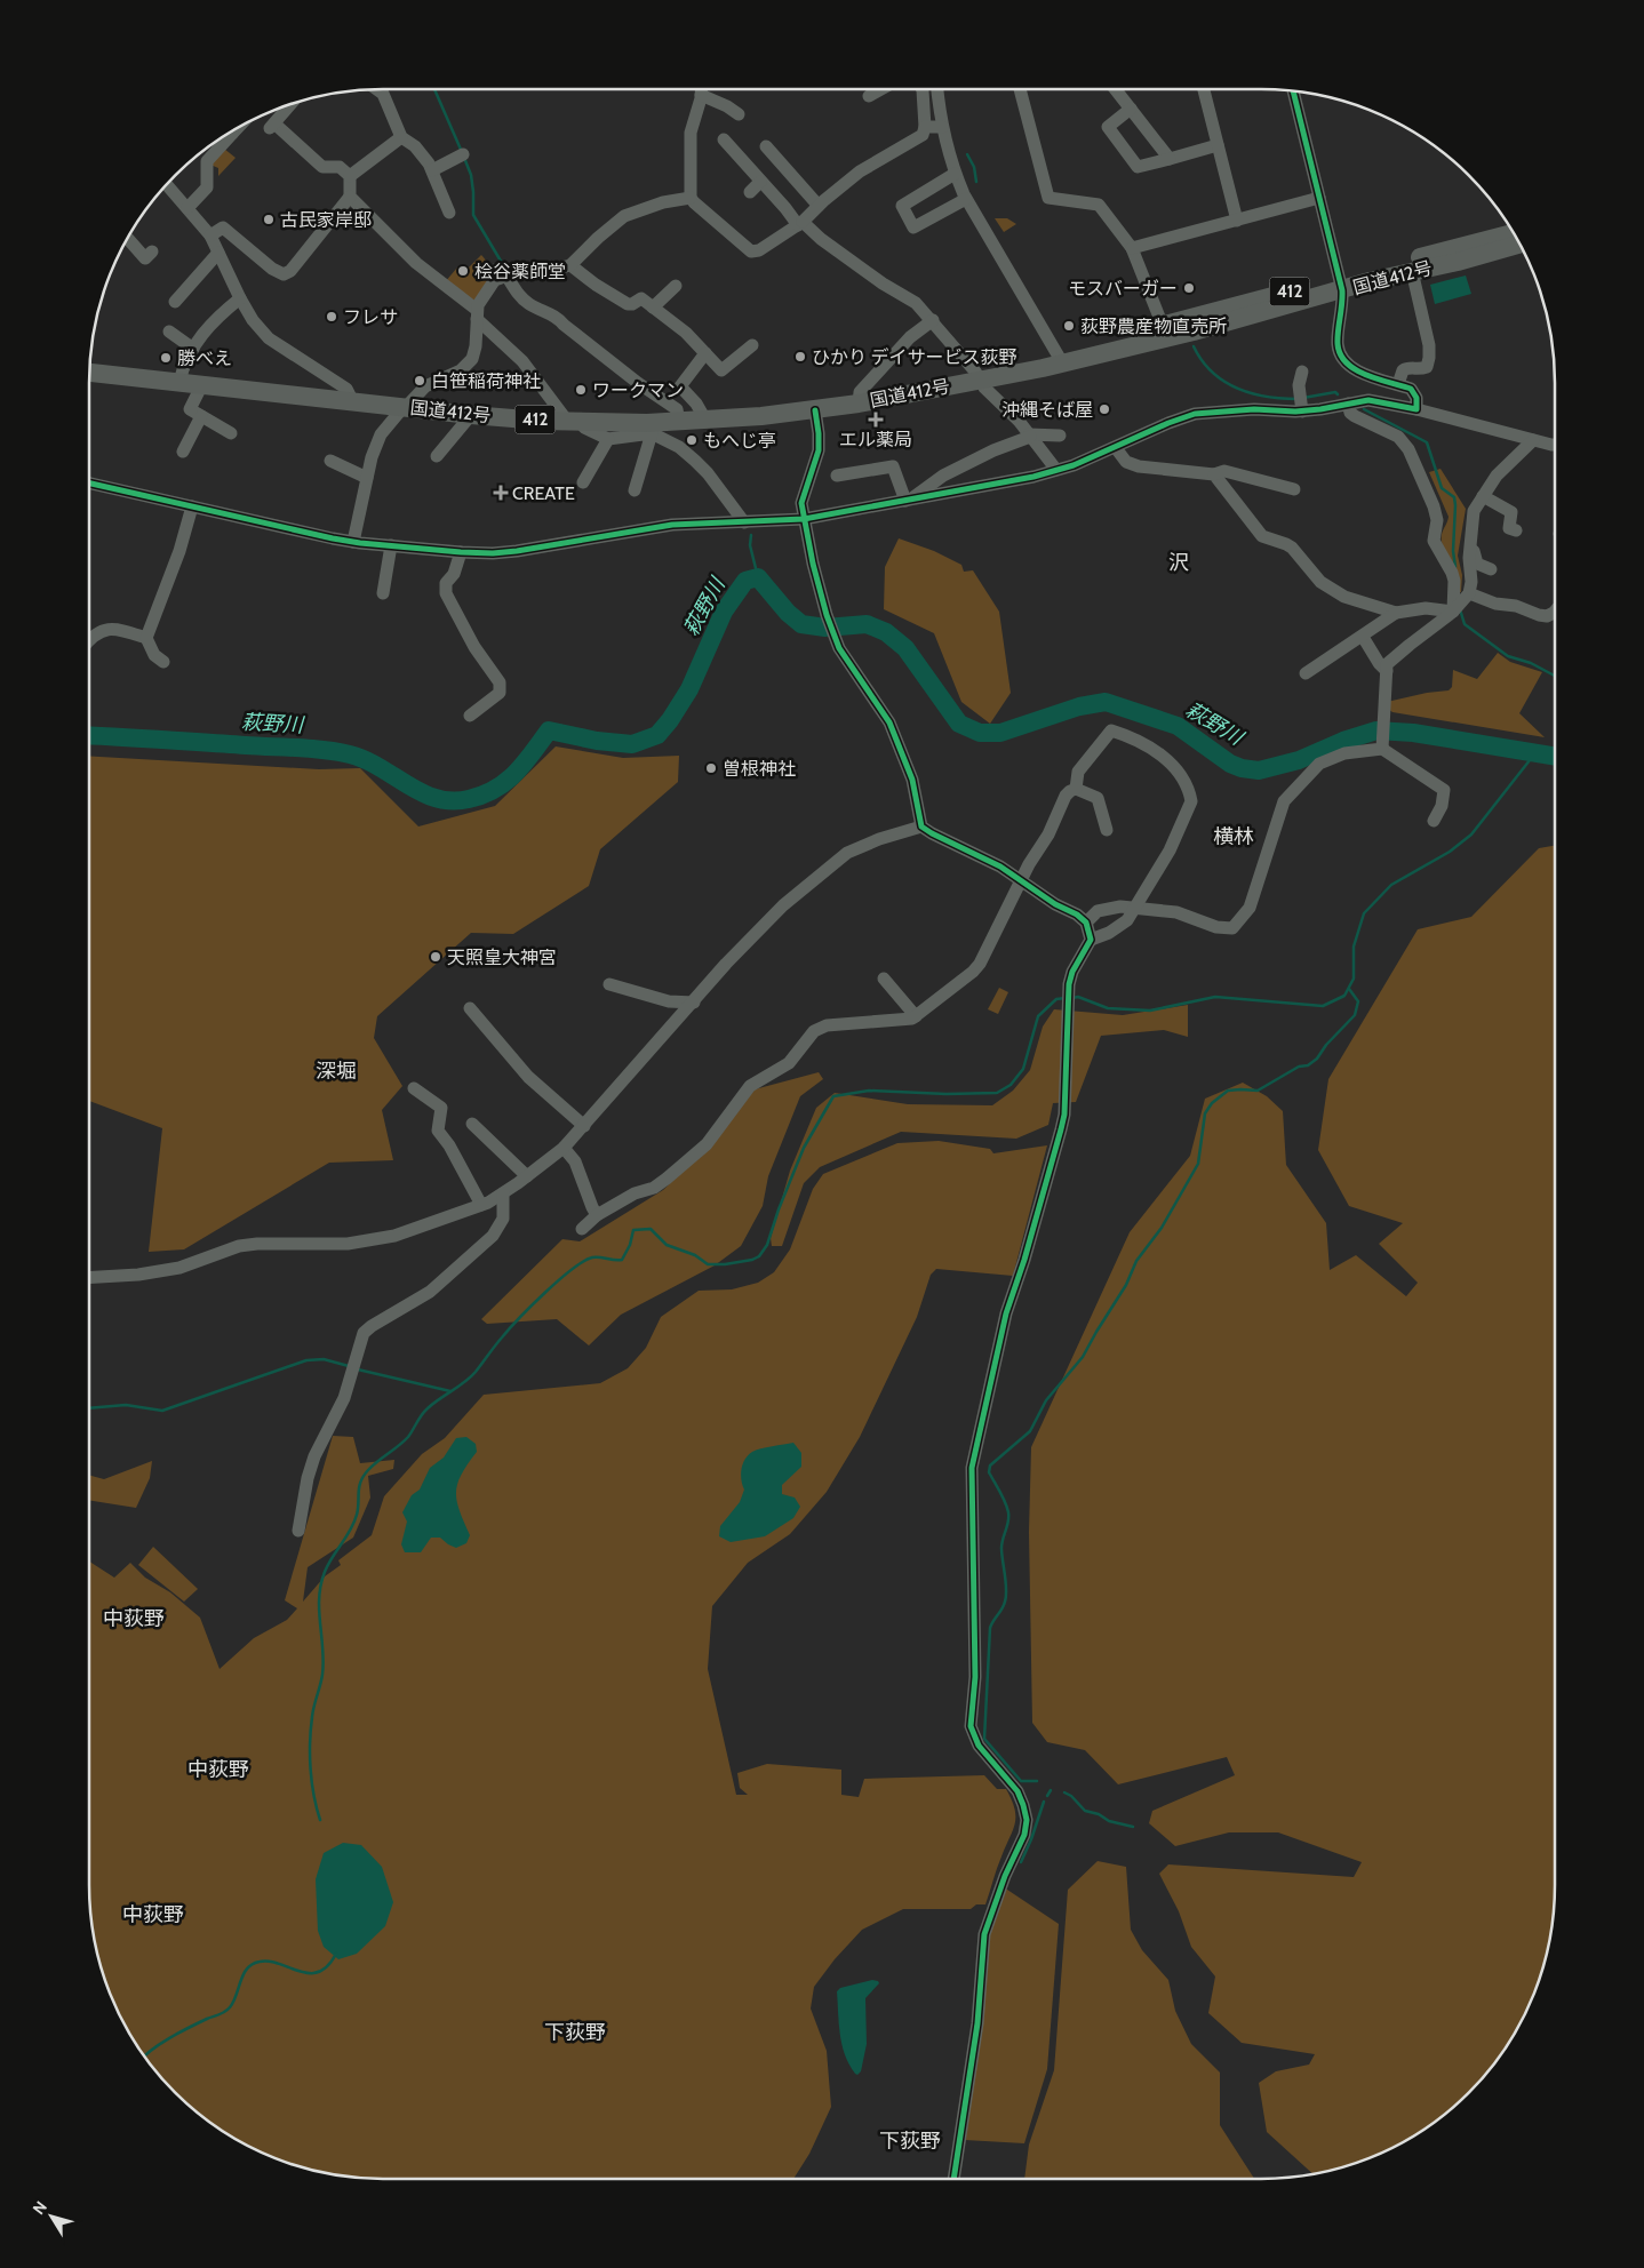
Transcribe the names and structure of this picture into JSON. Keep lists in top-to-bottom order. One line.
{"streets":{"highway":["国道412号","412"]},"districts":["沢","横林","深堀","中荻野","中荻野","中荻野","下荻野","下荻野"],"water":["萩野川"],"places":{"other":["古民家岸邸","桧谷薬師堂","モスバーガー","フレサ","荻野農産物直売所","ひかり デイサービス荻野","勝べえ","白笹稲荷神社","ワークマン","沖縄そば屋","もへじ亭","曽根神社","天照皇大神宮"],"health":["エル薬局","CREATE"]},"north":"top left"}
